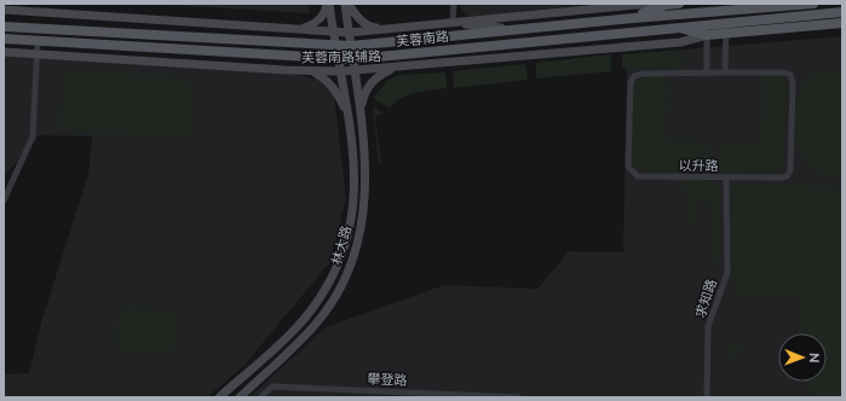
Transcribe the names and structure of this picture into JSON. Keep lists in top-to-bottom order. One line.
{"streets":{"main road":["芙蓉南路"],"street":["芙蓉南路辅路","以升路","林大路","求知路","攀登路"]},"crossings":[["芙蓉南路","林大路"],["芙蓉南路辅路","林大路"],["以升路","求知路"]],"north":"right"}
